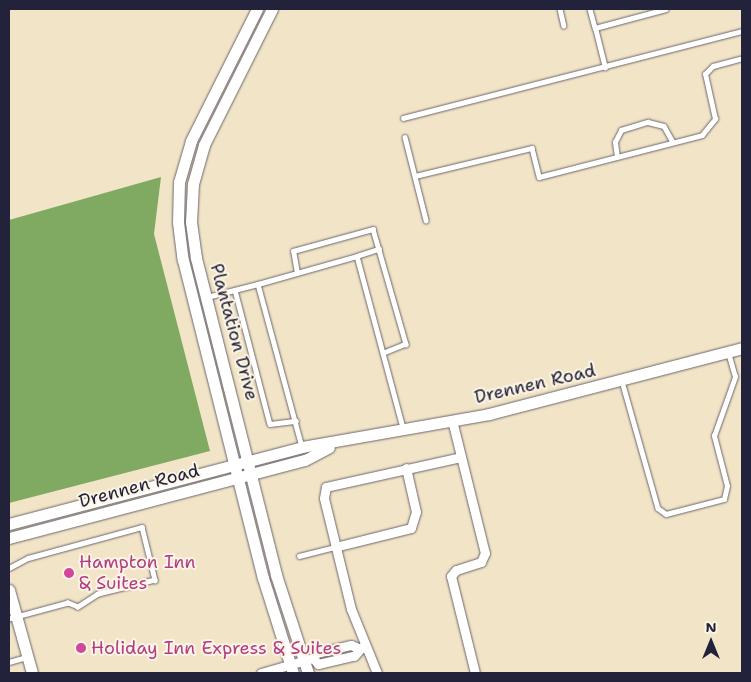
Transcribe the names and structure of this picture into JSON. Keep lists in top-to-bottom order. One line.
{"streets":{"street":["Plantation Drive","Drennen Road"]},"crossings":[["Plantation Drive","Drennen Road"]],"places":["Hampton Inn & Suites","Holiday Inn Express & Suites"],"north":"top"}
